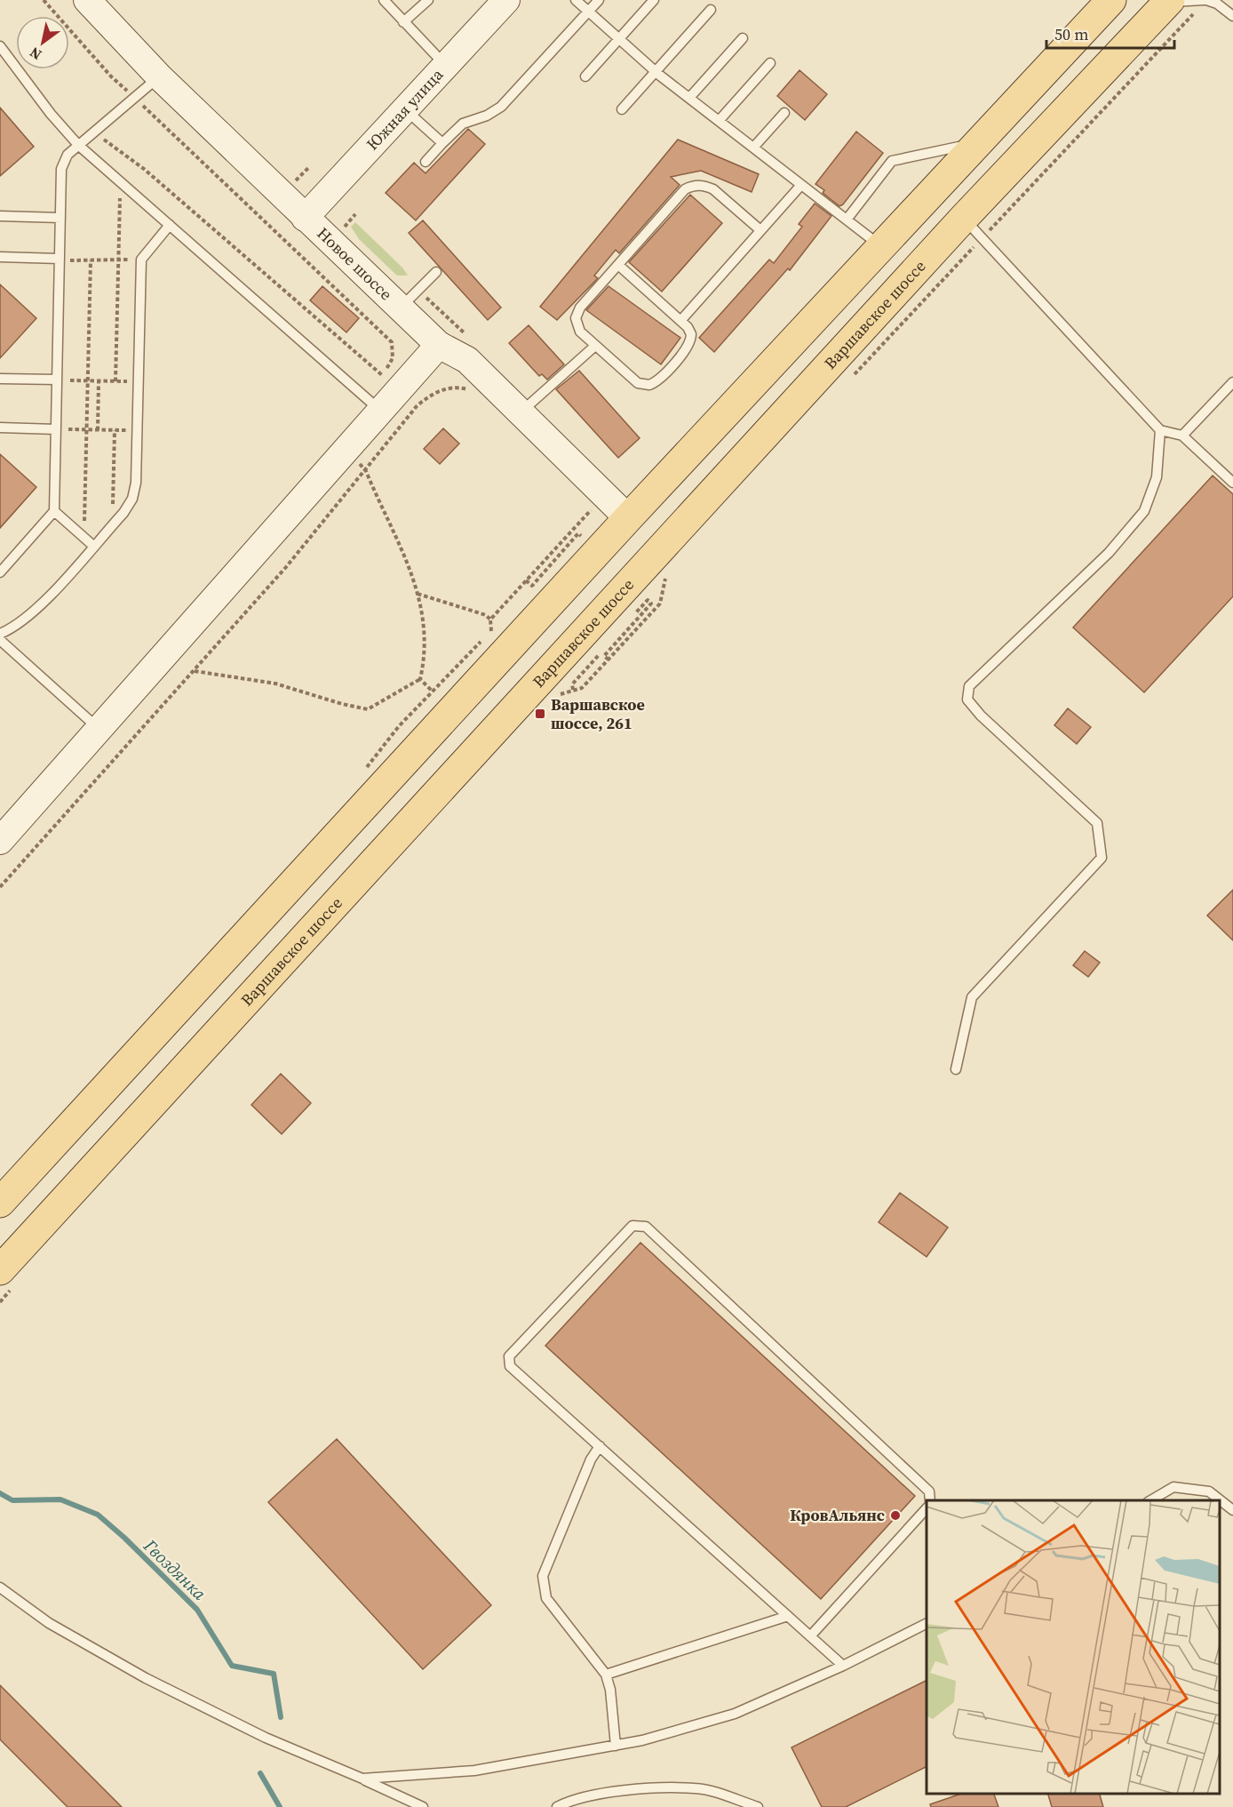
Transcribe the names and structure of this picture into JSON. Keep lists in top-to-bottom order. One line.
{"streets":{"main road":["Варшавское шоссе"],"street":["Южная улица","Новое шоссе"]},"crossings":[["Южная улица","Новое шоссе"]],"water":["Гвоздянка"],"places":{"transit":["Варшавское шоссе, 261"],"other":["КровАльянс"]},"scale_bar":"50 m","north":"bottom left"}
